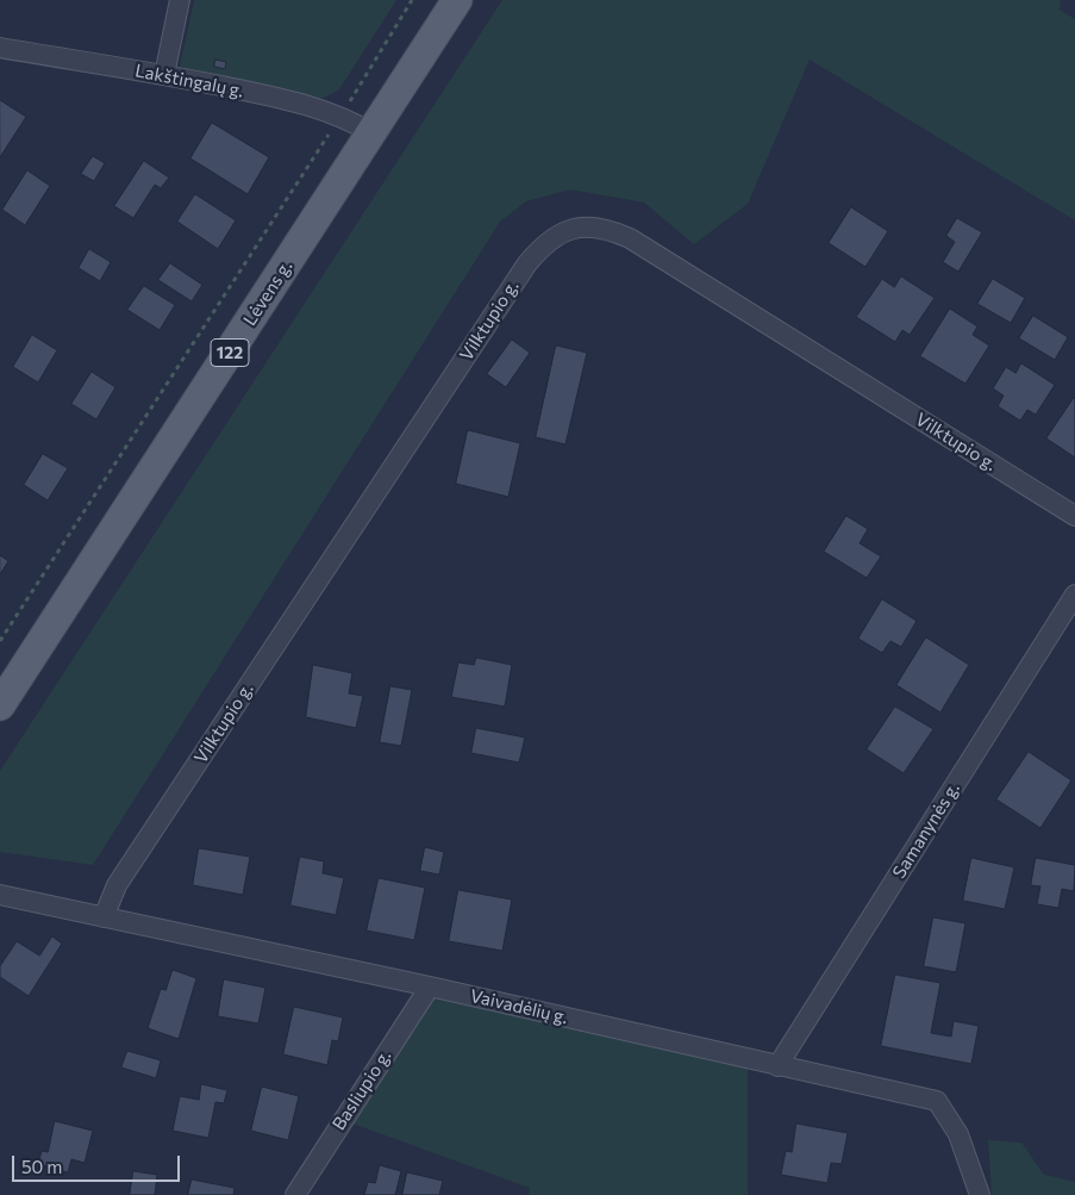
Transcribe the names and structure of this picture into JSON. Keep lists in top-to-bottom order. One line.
{"streets":{"main road":["Lėvens g.","122"],"street":["Lakštingalų g.","Vilktupio g.","Samanynės g.","Vaivadėlių g.","Basliupio g."]},"crossings":[["Lakštingalų g.","Lėvens g."],["Vilktupio g.","Vaivadėlių g."],["Samanynės g.","Vaivadėlių g."],["Vaivadėlių g.","Basliupio g."]],"scale_bar":"50 m"}
